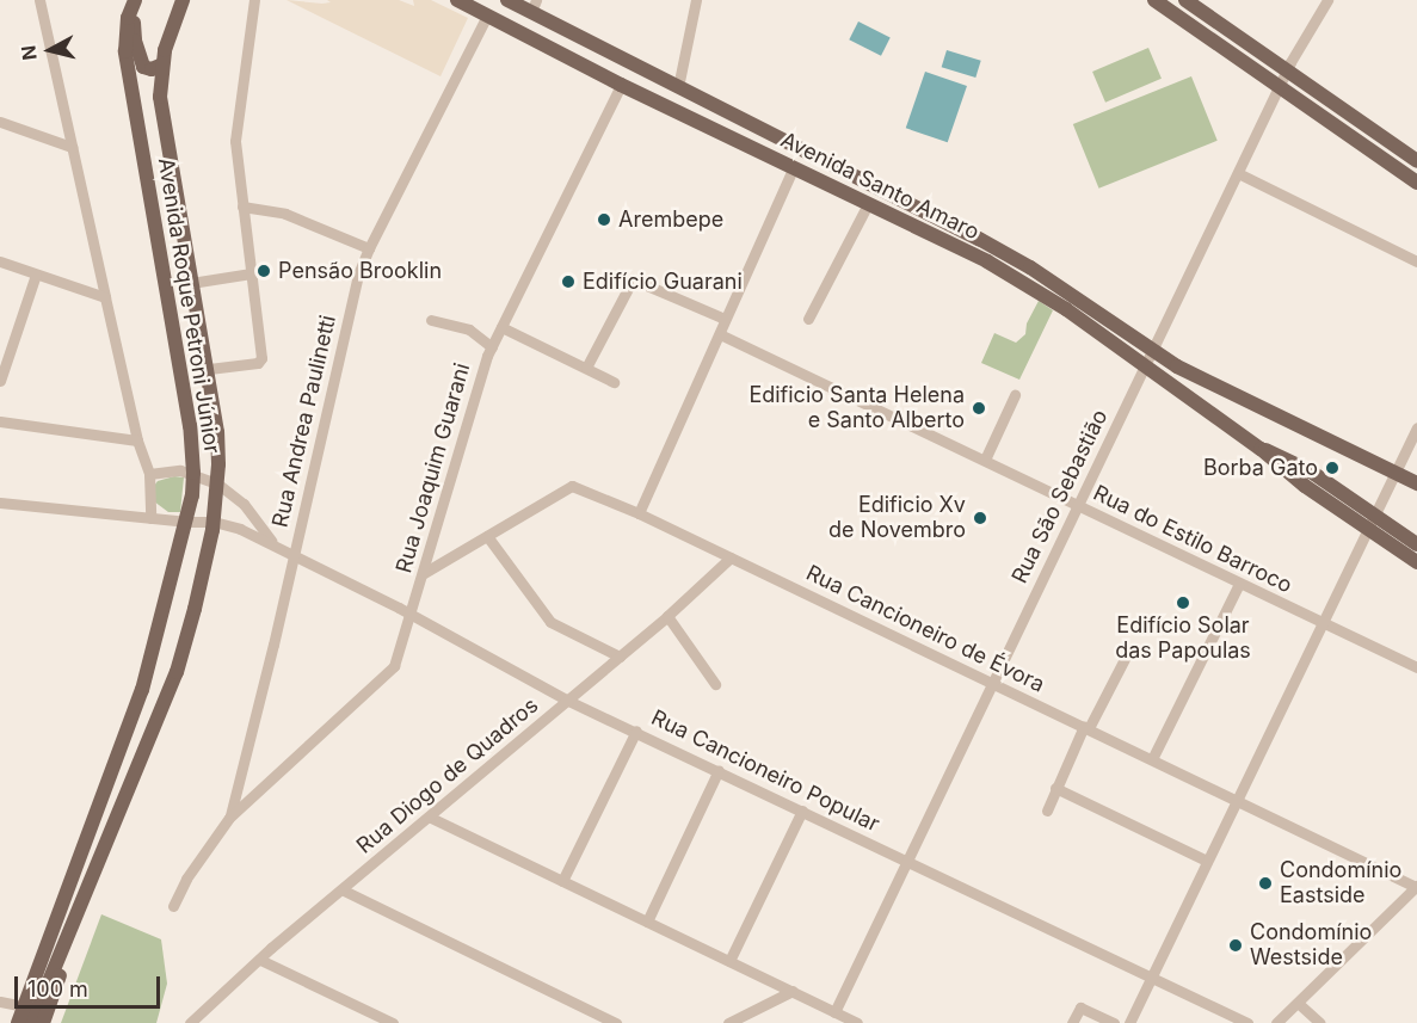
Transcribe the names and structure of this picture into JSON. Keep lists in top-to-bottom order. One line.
{"streets":{"main road":["Avenida Santo Amaro","Avenida Roque Petroni Júnior"],"street":["Rua Andrea Paulinetti","Rua Joaquim Guarani","Rua São Sebastião","Rua do Estilo Barroco","Rua Cancioneiro de Évora","Rua Cancioneiro Popular","Rua Diogo de Quadros"]},"crossings":[["Avenida Santo Amaro","Rua Andrea Paulinetti"],["Avenida Santo Amaro","Rua Joaquim Guarani"],["Avenida Santo Amaro","Rua São Sebastião"],["Avenida Roque Petroni Júnior","Rua Cancioneiro Popular"],["Rua Andrea Paulinetti","Rua Joaquim Guarani"],["Rua Andrea Paulinetti","Rua Cancioneiro Popular"],["Rua Joaquim Guarani","Rua Cancioneiro de Évora"],["Rua Joaquim Guarani","Rua Cancioneiro Popular"],["Rua São Sebastião","Rua do Estilo Barroco"],["Rua São Sebastião","Rua Cancioneiro de Évora"],["Rua São Sebastião","Rua Cancioneiro Popular"],["Rua Cancioneiro de Évora","Rua Diogo de Quadros"],["Rua Cancioneiro Popular","Rua Diogo de Quadros"]],"places":["Arembepe","Pensão Brooklin","Edifício Guarani","Edificio Santa Helena e Santo Alberto","Borba Gato","Edificio Xv de Novembro","Edifício Solar das Papoulas","Condomínio Eastside","Condomínio Westside"],"scale_bar":"100 m","north":"left"}
